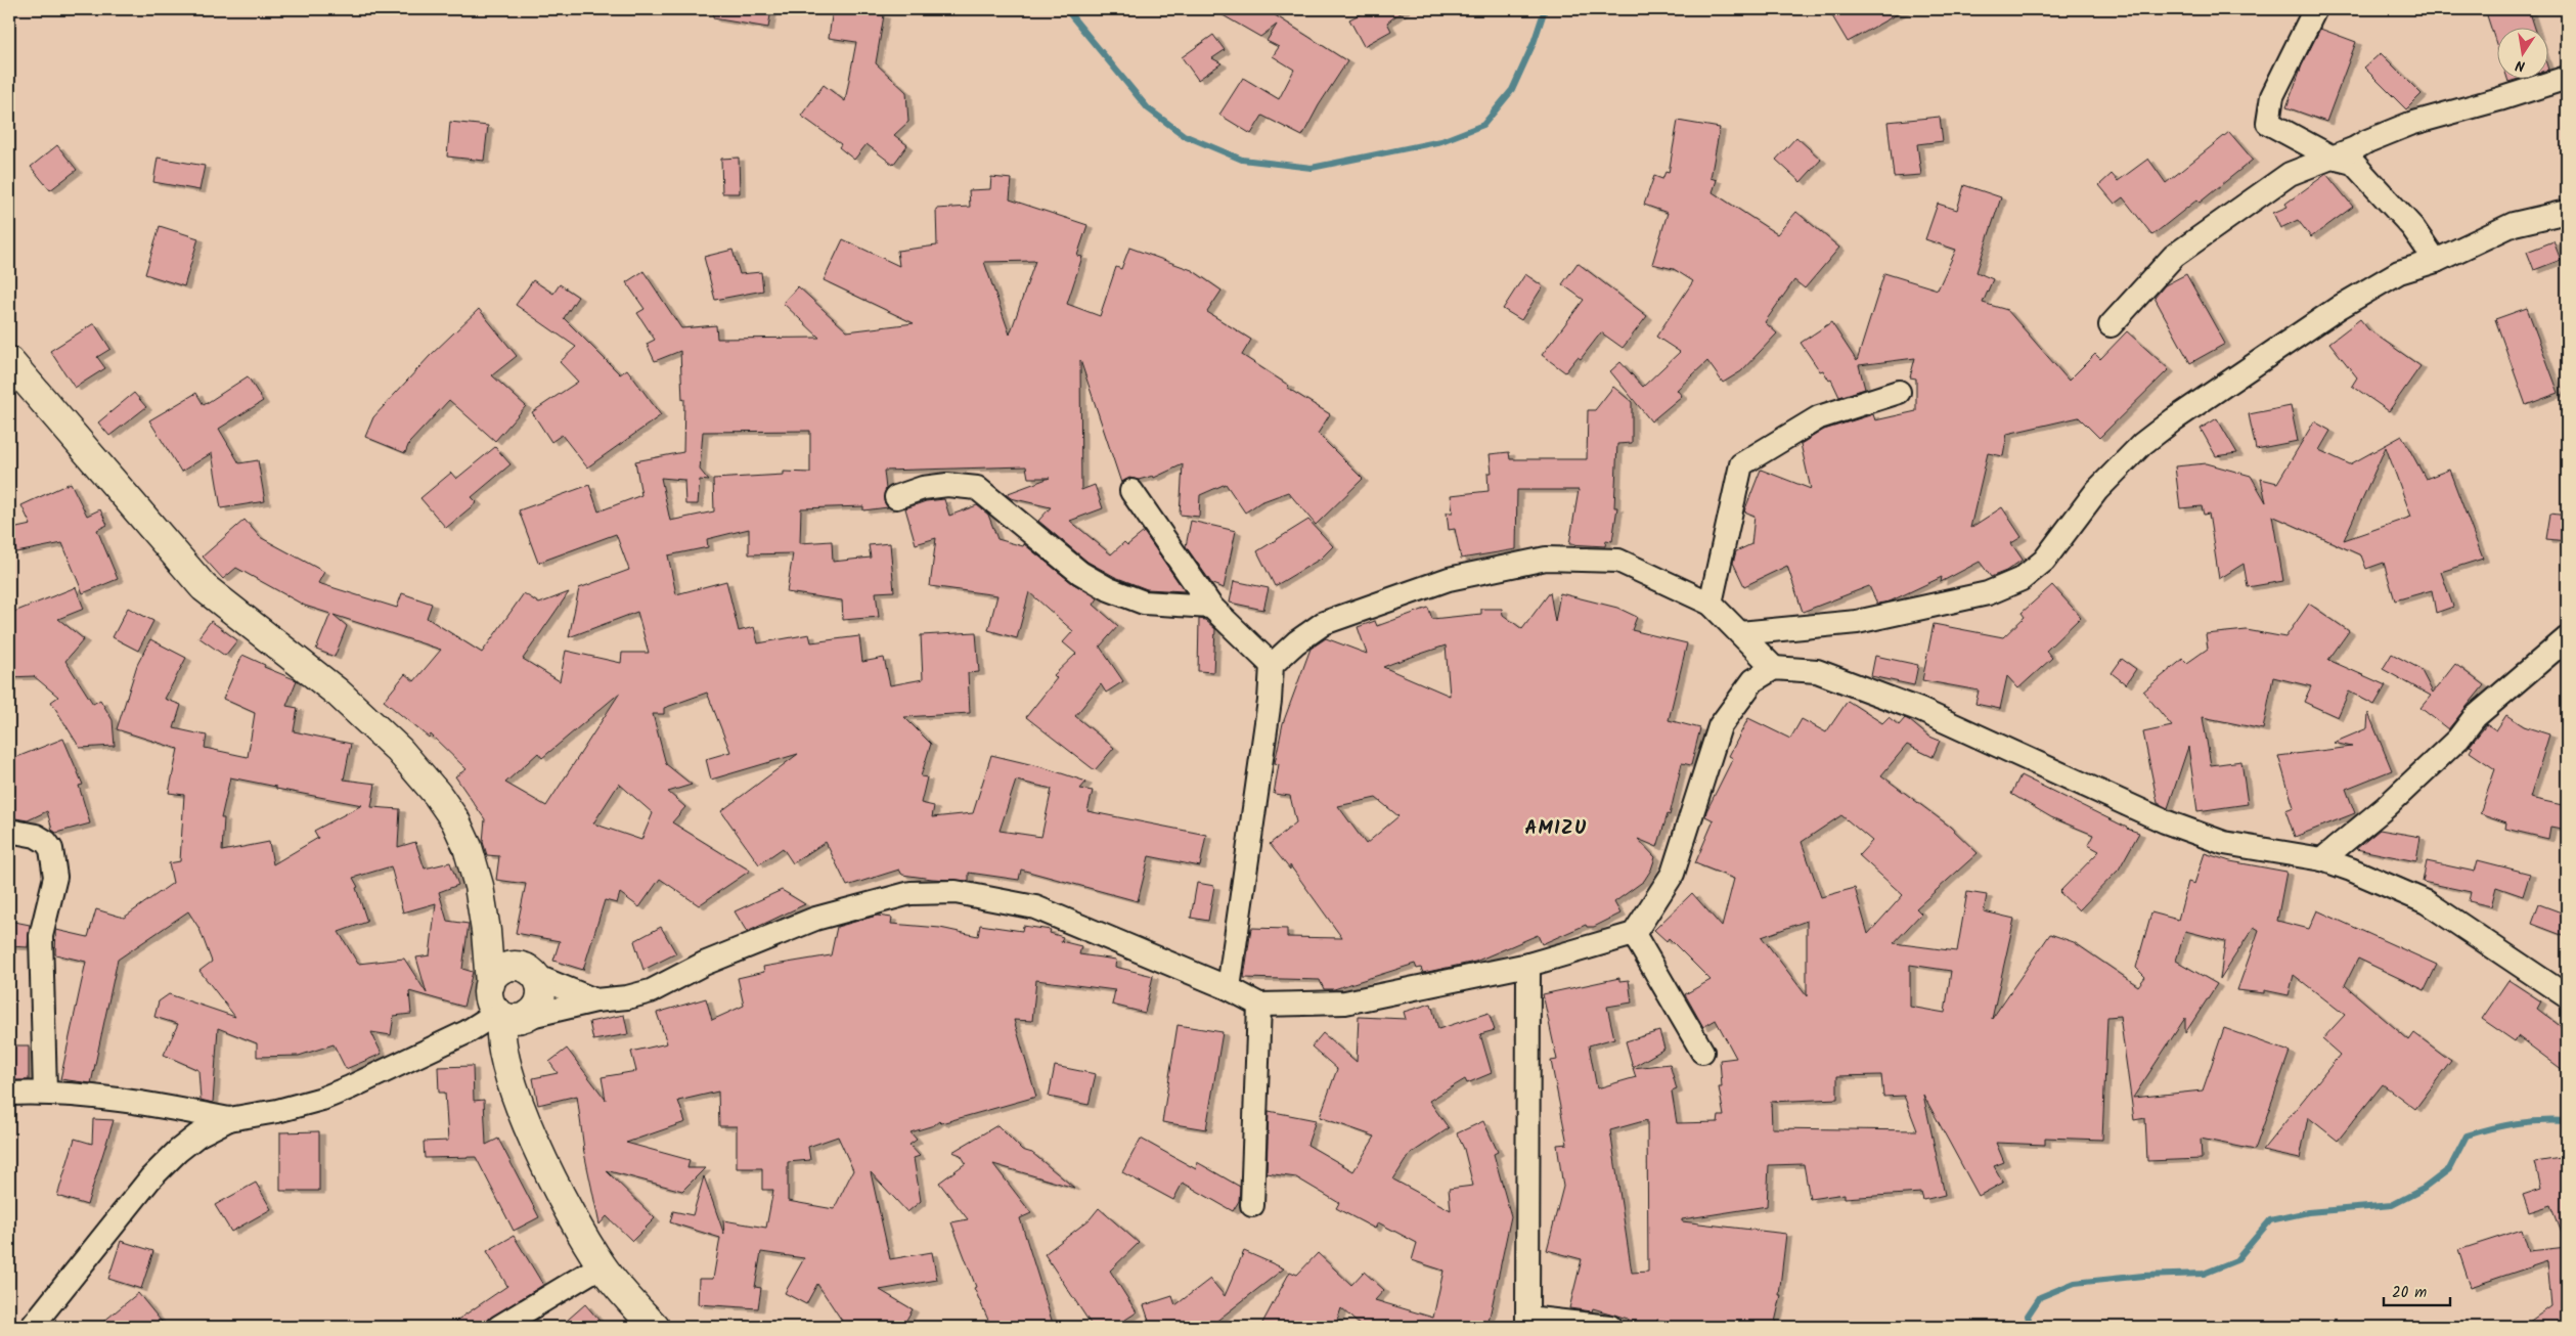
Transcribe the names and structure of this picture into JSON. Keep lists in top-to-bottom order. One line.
{"districts":["AMIZU"],"scale_bar":"20 m","north":"bottom"}
